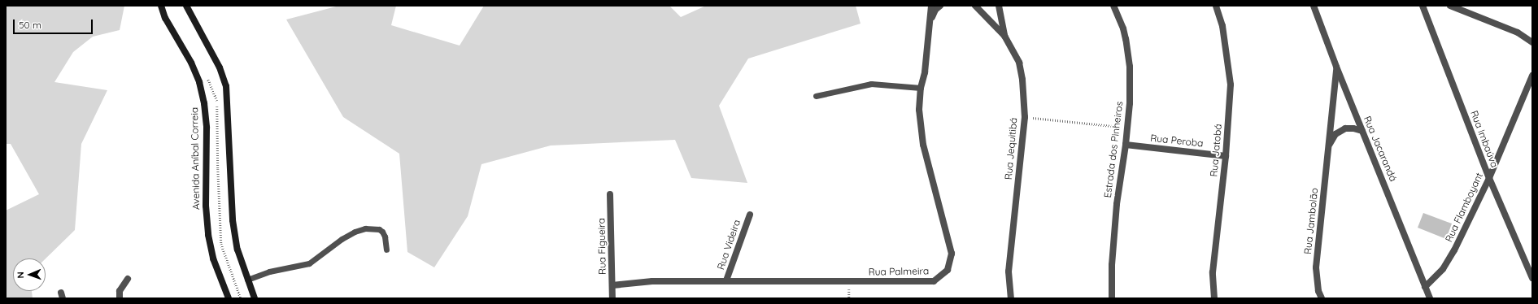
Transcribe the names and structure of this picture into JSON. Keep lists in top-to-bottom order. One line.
{"streets":{"main road":["Avenida Aníbal Correia"],"street":["Rua Imbaúva","Rua Peroba","Rua Jequitibá","Rua Jacarandá","Estrada dos Pinheiros","Rua Jatobá","Rua Flamboyant","Rua Jambolão","Rua Videira","Rua Figueira","Rua Palmeira"]},"crossings":[["Rua Imbaúva","Rua Flamboyant"],["Rua Peroba","Estrada dos Pinheiros"],["Rua Peroba","Rua Jatobá"],["Rua Jacarandá","Rua Flamboyant"],["Rua Jacarandá","Rua Jambolão"],["Rua Videira","Rua Palmeira"],["Rua Figueira","Rua Palmeira"]],"scale_bar":"50 m","north":"left"}
